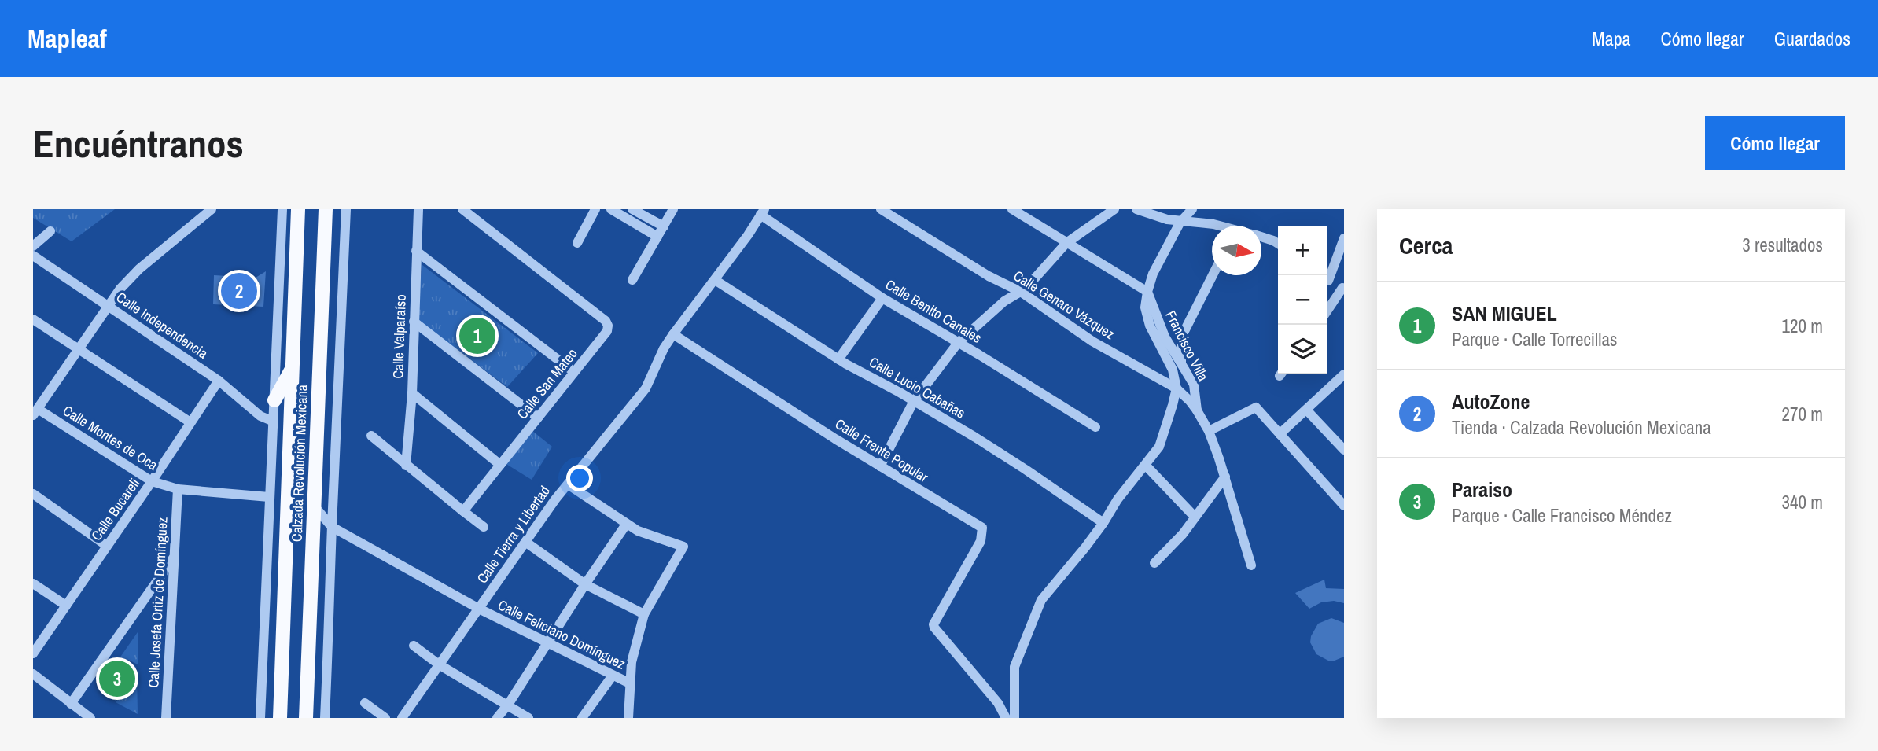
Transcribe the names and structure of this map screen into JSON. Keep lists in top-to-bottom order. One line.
{"streets":{"main road":["Calzada Revolución Mexicana"],"street":["Calle Genaro Vázquez","Calle Benito Canales","Calle Independencia","Calle Valparaíso","Francisco Villa","Calle San Mateo","Calle Lucio Cabañas","Calle Montes de Oca","Calle Frente Popular","Calle Bucareli","Calle Tierra y Libertad","Calle Josefa Ortiz de Domínguez","Calle Feliciano Domínguez"]},"crossings":[["Calle Benito Canales","Calle Tierra y Libertad"],["Calle Independencia","Calle Bucareli"],["Calle Lucio Cabañas","Calle Tierra y Libertad"],["Calle Montes de Oca","Calle Bucareli"],["Calle Montes de Oca","Calle Josefa Ortiz de Domínguez"],["Calle Frente Popular","Calle Tierra y Libertad"],["Calzada Revolución Mexicana","Calle Feliciano Domínguez"],["Calle Tierra y Libertad","Calle Feliciano Domínguez"]],"north":"right","page":{"header":"Mapleaf","nav":["Mapa","Cómo llegar","Guardados"],"buttons":"Cómo llegar","title":"Encuéntranos","heading":["Cerca","3 resultados"],"map_buttons":["+","−"],"pins":["2","1","3"],"list":[{"mark":"1","name":"SAN MIGUEL","note":"Parque · Calle Torrecillas","value":"120 m"},{"mark":"2","name":"AutoZone","note":"Tienda · Calzada Revolución Mexicana","value":"270 m"},{"mark":"3","name":"Paraiso","note":"Parque · Calle Francisco Méndez","value":"340 m"}]}}
